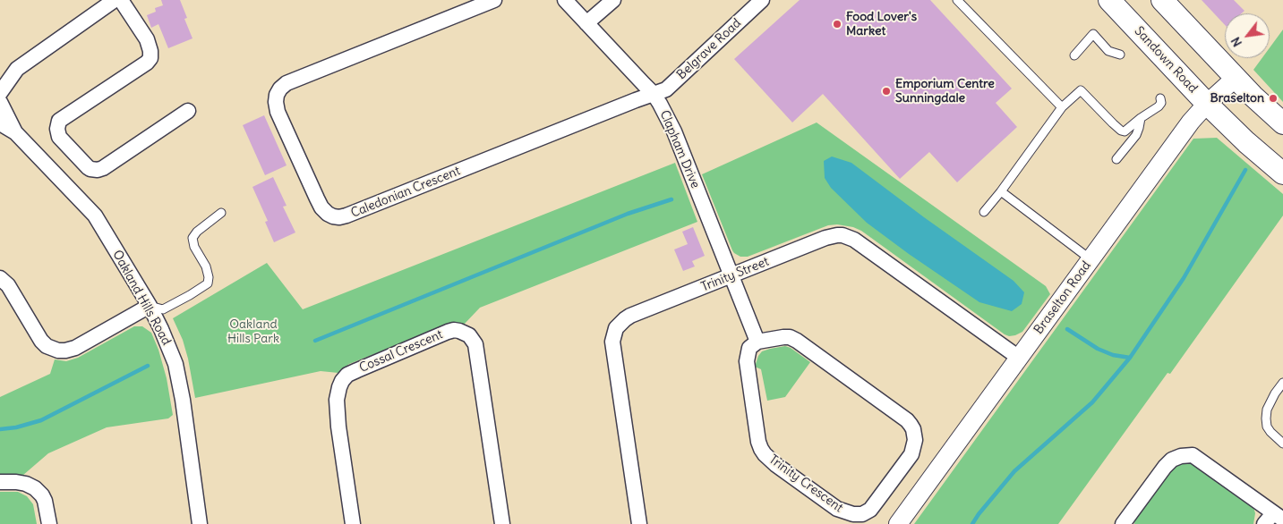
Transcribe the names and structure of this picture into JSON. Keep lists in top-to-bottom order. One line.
{"streets":{"main road":["Sandown Road"],"street":["Belgrave Road","Clapham Drive","Caledonian Crescent","Trinity Street","Oakland Hills Road","Braselton Road","Cossal Crescent","Trinity Crescent"]},"crossings":[["Belgrave Road","Clapham Drive"],["Belgrave Road","Caledonian Crescent"],["Sandown Road","Braselton Road"],["Clapham Drive","Caledonian Crescent"],["Clapham Drive","Trinity Street"],["Trinity Street","Braselton Road"]],"parks":["Oakland Hills Park"],"places":["Food Lover's Market","Emporium Centre Sunningdale","Braselton"],"north":"bottom left"}
